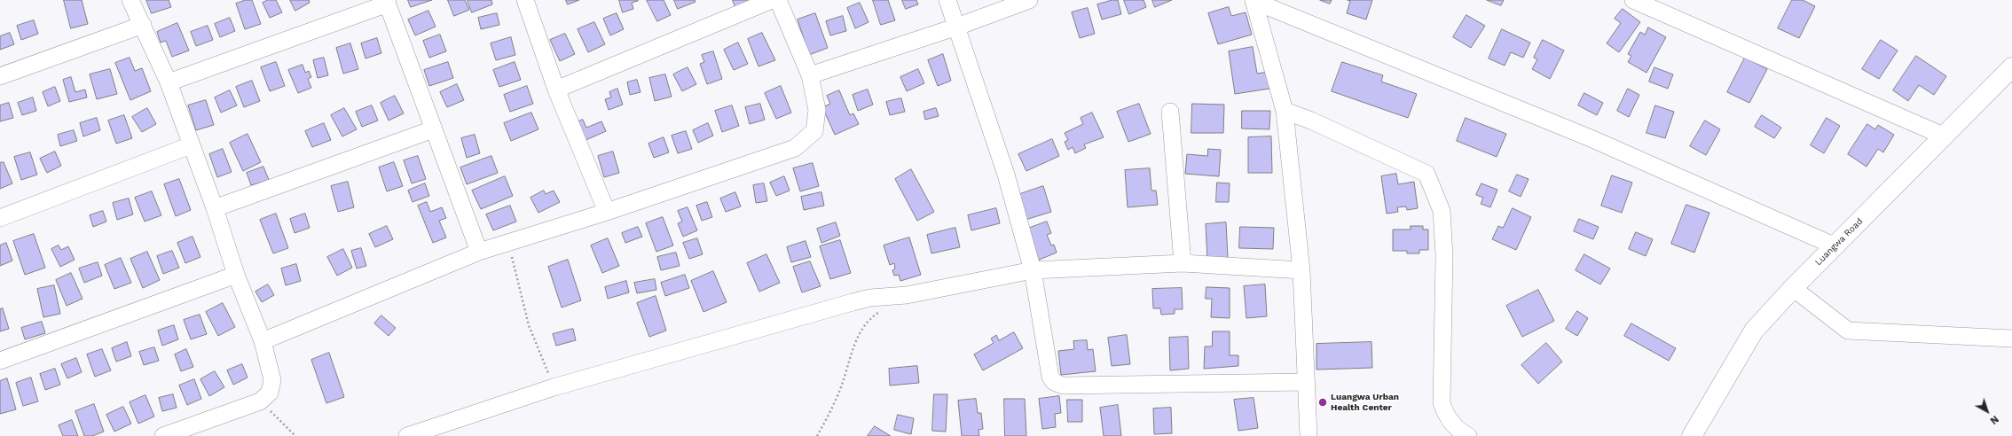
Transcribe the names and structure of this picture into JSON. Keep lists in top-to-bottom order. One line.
{"streets":{"street":["Luangwa Road"]},"places":["Luangwa Urban Health Center"],"north":"bottom right"}
